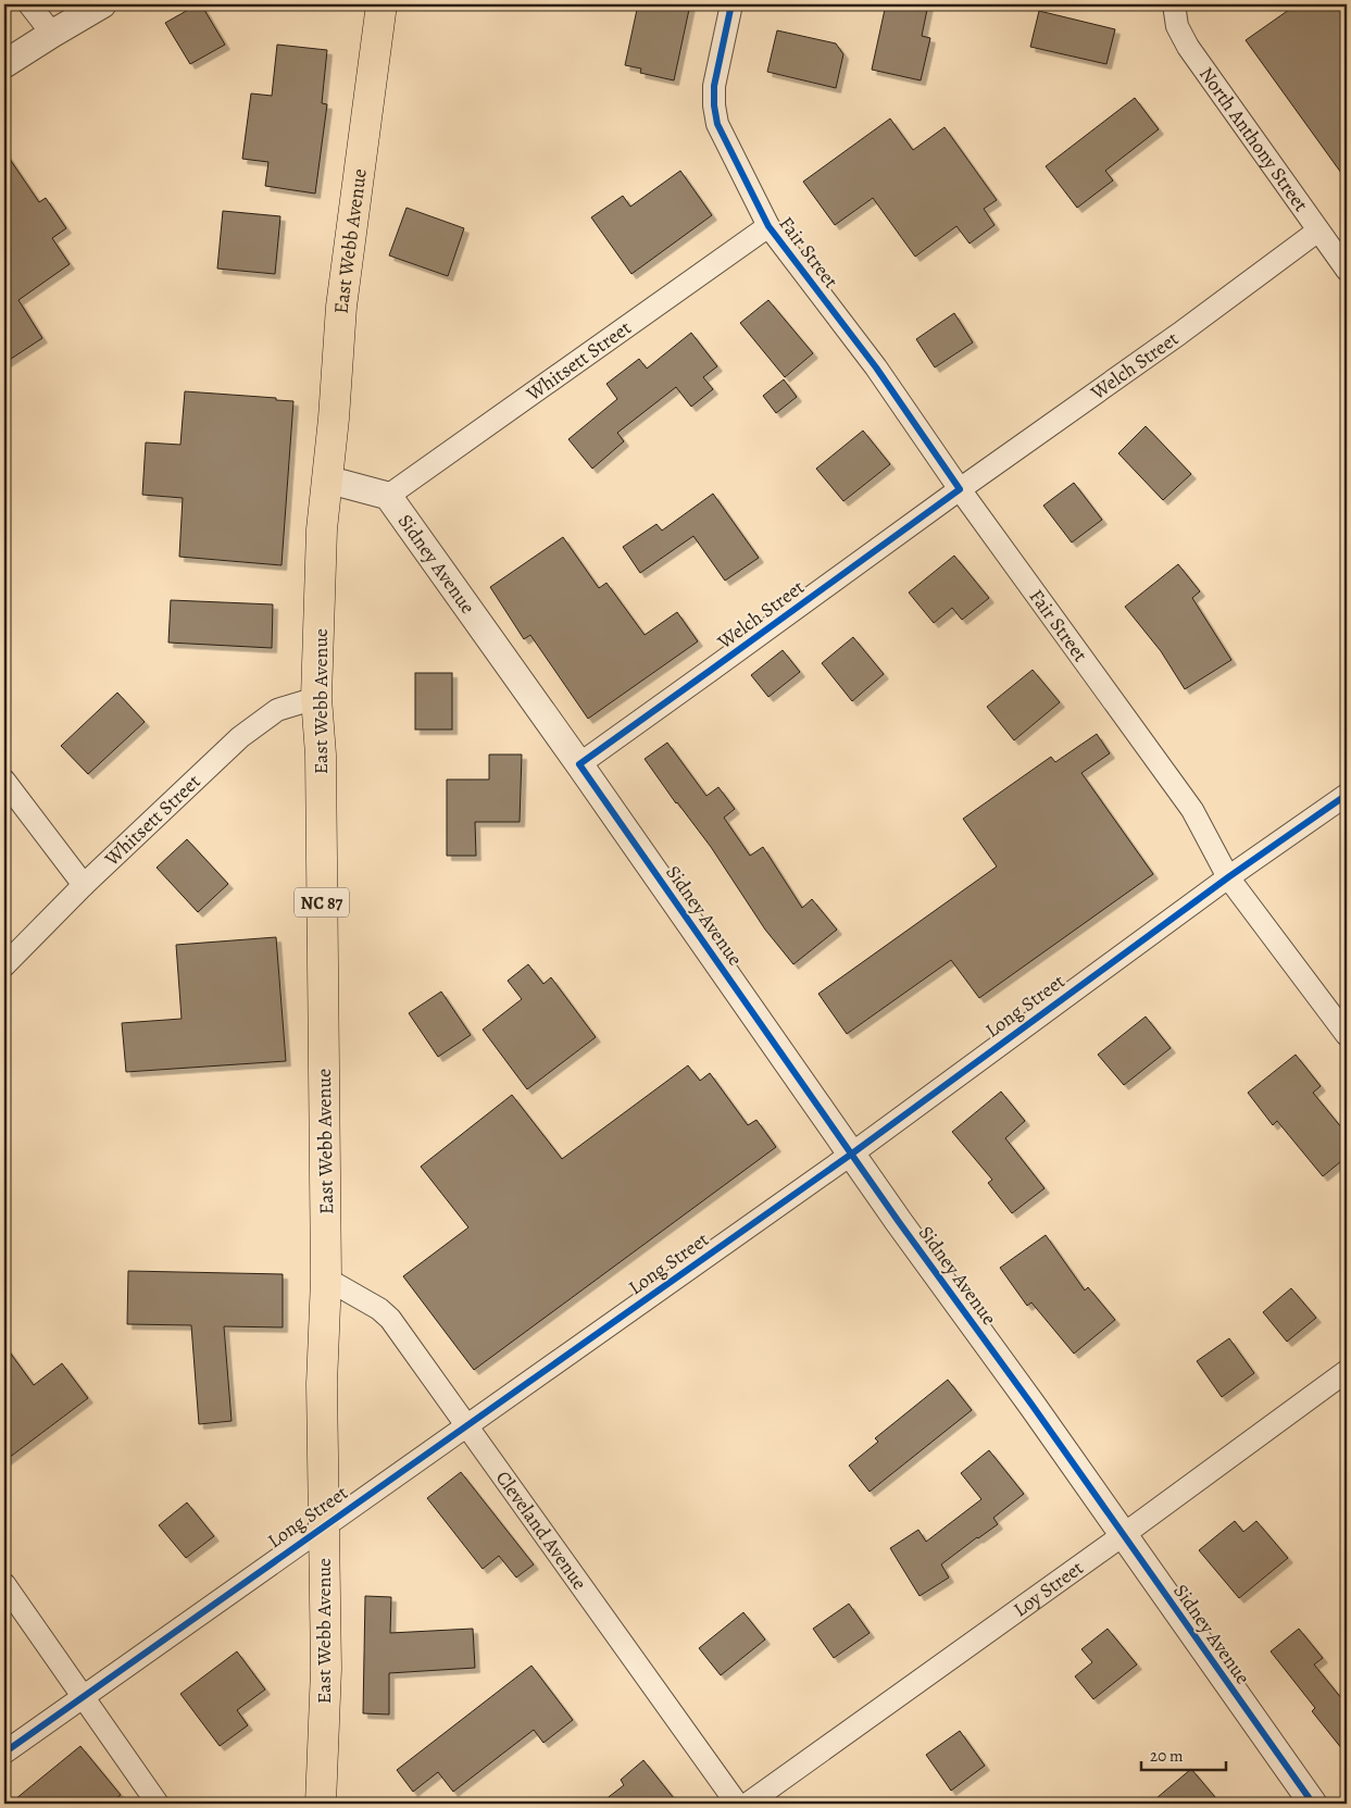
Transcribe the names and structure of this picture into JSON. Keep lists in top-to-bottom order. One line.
{"streets":{"highway":["East Webb Avenue","NC 87"],"street":["North Anthony Street","Fair Street","Whitsett Street","Welch Street","Sidney Avenue","Long Street","Cleveland Avenue","Loy Street"]},"crossings":[["North Anthony Street","Welch Street"],["East Webb Avenue","Whitsett Street"],["East Webb Avenue","Long Street"],["East Webb Avenue","Cleveland Avenue"],["Fair Street","Whitsett Street"],["Fair Street","Welch Street"],["Fair Street","Long Street"],["Whitsett Street","Sidney Avenue"],["Welch Street","Sidney Avenue"],["Sidney Avenue","Long Street"],["Sidney Avenue","Loy Street"],["Long Street","Cleveland Avenue"]],"scale_bar":"20 m"}
